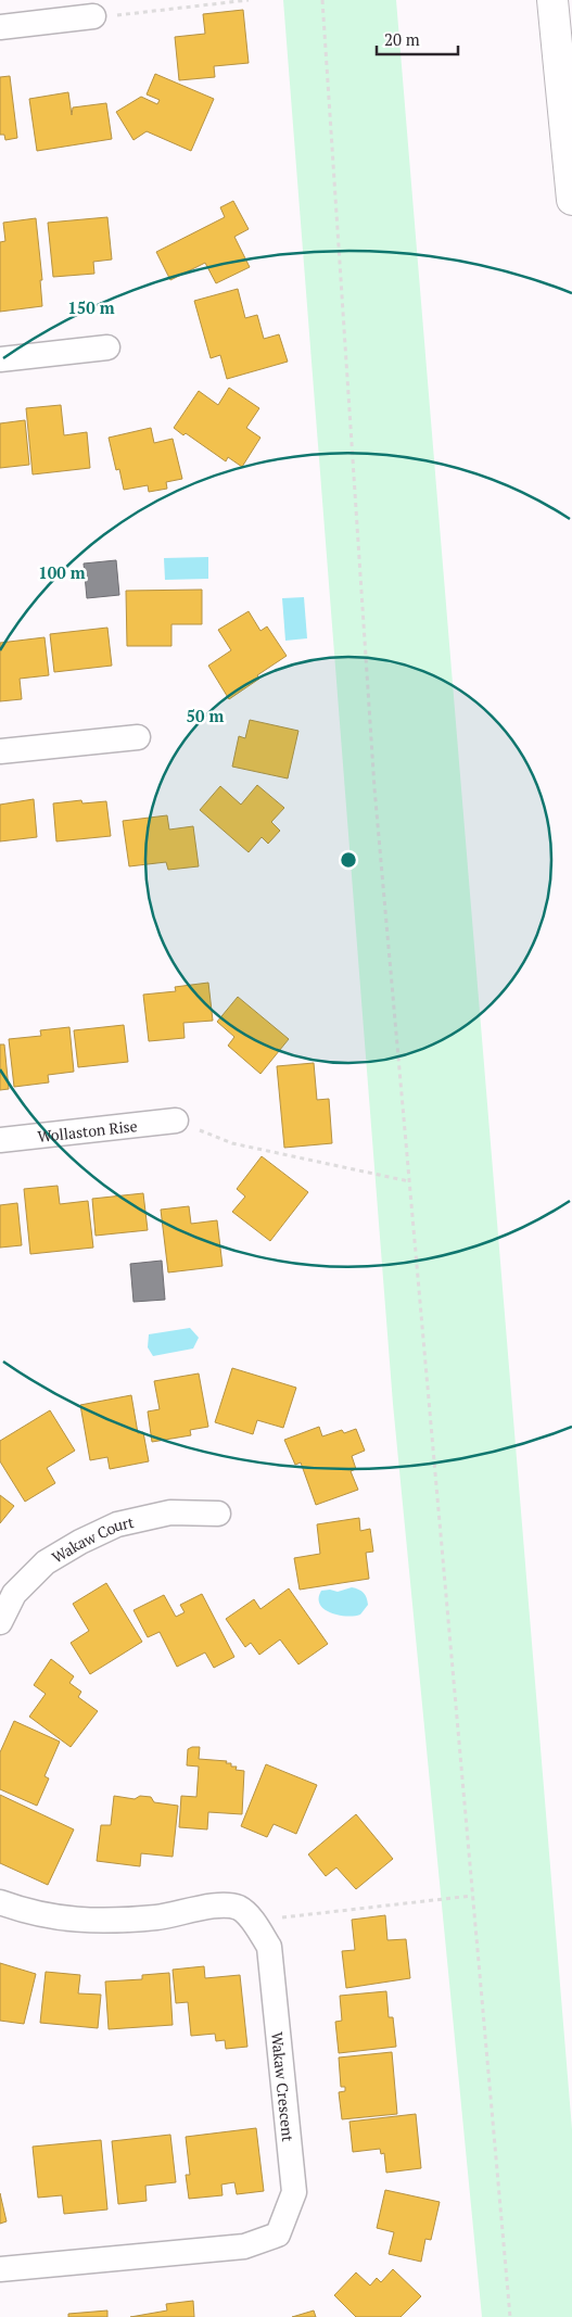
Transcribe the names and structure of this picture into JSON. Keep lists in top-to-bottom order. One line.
{"streets":{"street":["Wollaston Rise","Wakaw Court","Wakaw Crescent"]},"scale_bar":"20 m","rings":["150 m","100 m","50 m"]}
